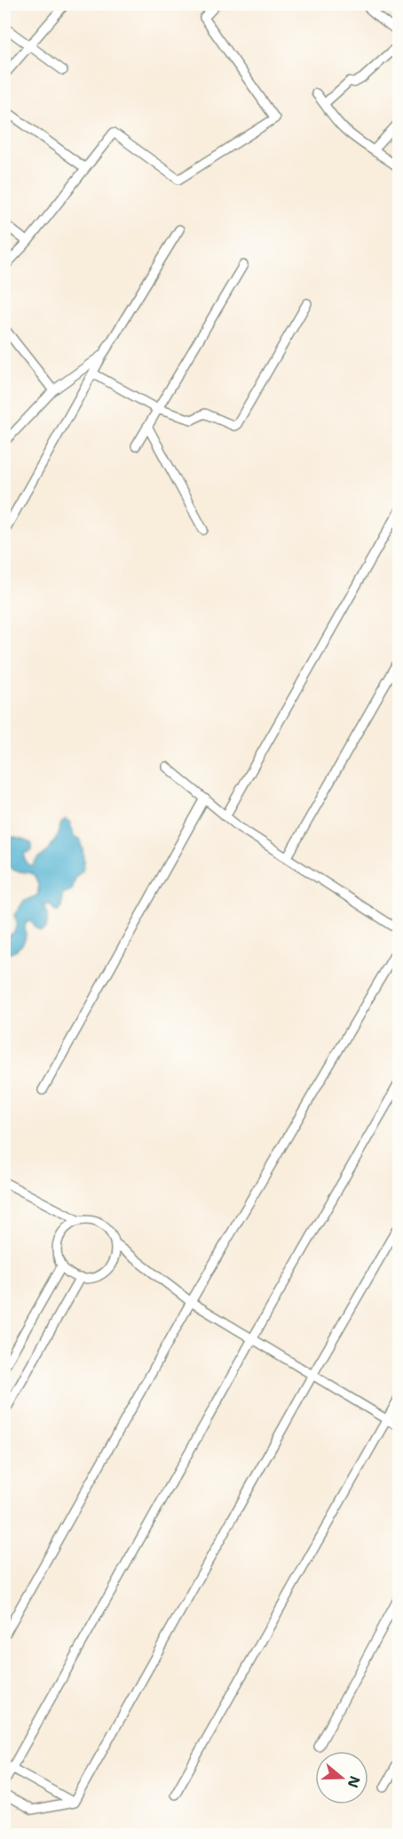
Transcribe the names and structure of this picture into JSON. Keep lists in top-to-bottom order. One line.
{"north":"right"}
